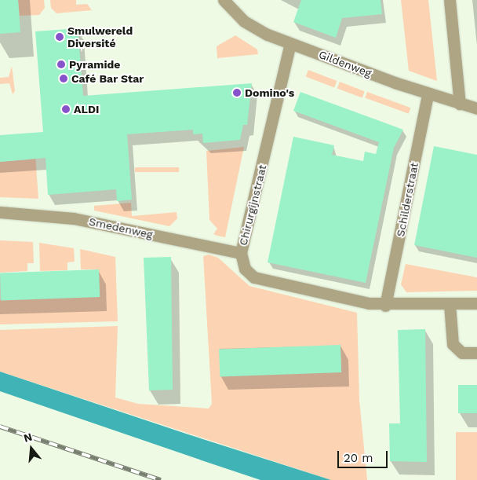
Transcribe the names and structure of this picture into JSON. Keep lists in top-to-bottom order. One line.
{"streets":{"street":["Gildenweg","Schilderstraat","Chirurgijnstraat","Smedenweg"]},"crossings":[["Gildenweg","Schilderstraat"],["Gildenweg","Chirurgijnstraat"],["Schilderstraat","Chirurgijnstraat"],["Chirurgijnstraat","Smedenweg"]],"places":["Smulwereld Diversité","Pyramide","Café Bar Star","Domino's","ALDI"],"scale_bar":"20 m","north":"top"}
